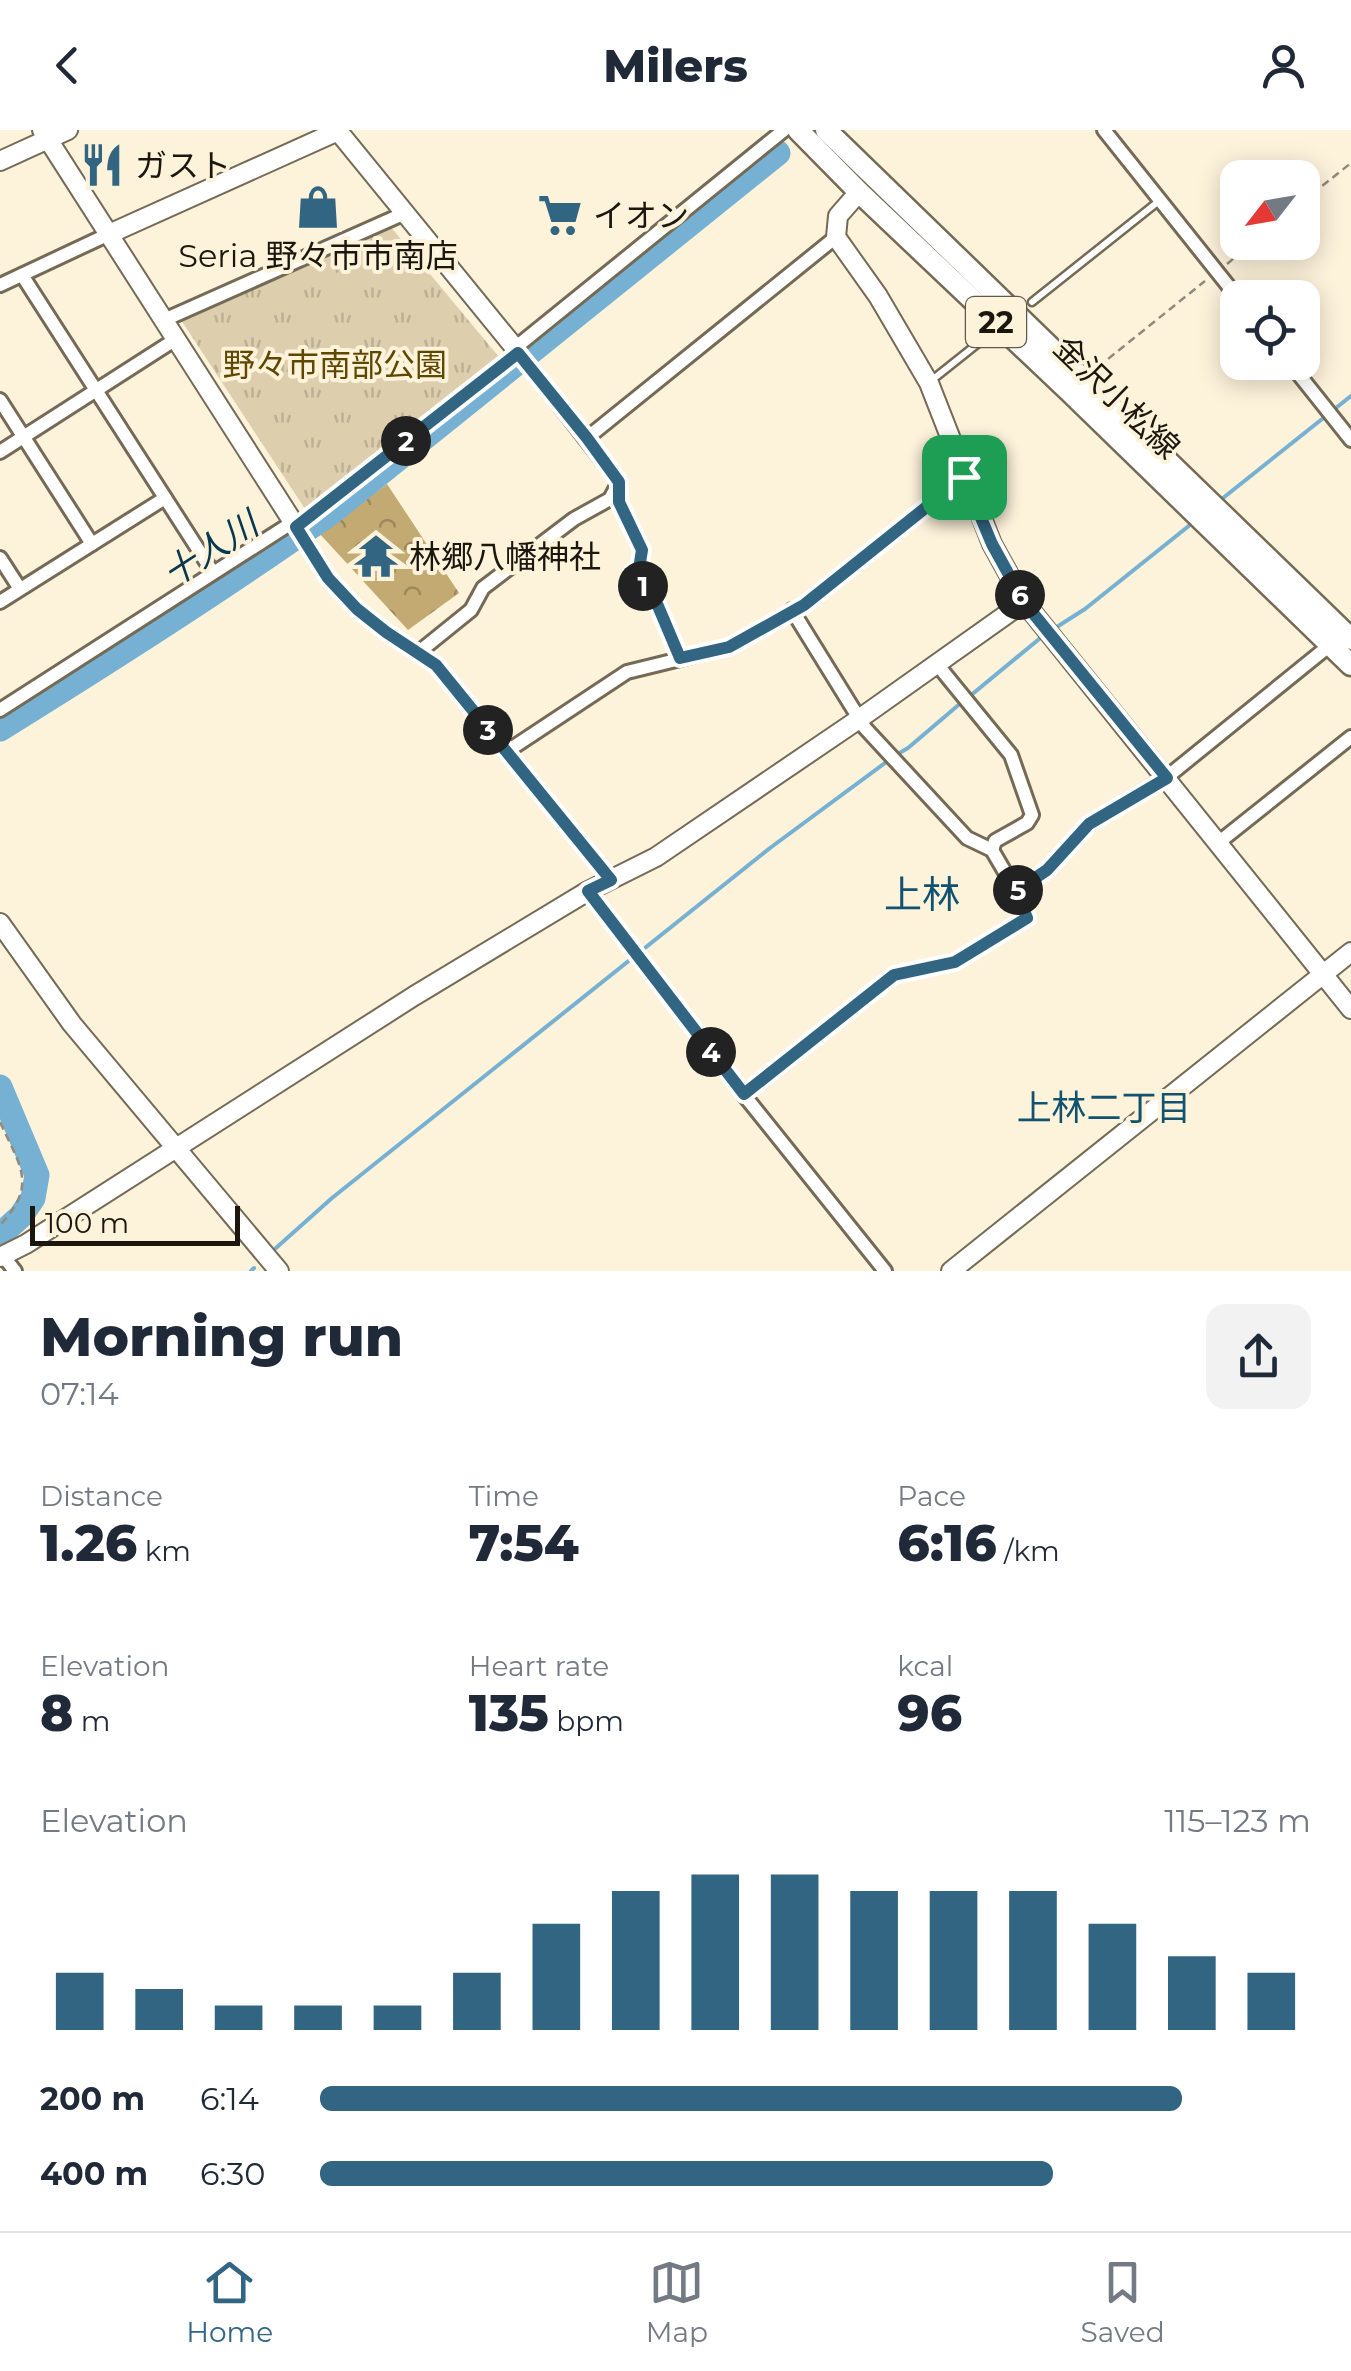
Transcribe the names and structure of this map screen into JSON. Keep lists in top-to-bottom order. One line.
{"streets":{"main road":["22","金沢小松線"]},"districts":["上林","上林二丁目"],"water":["十人川"],"parks":["野々市南部公園"],"places":{"restaurant":["ガスト"],"shop":["Seria 野々市市南店"],"supermarket":["イオン"],"temple":["林郷八幡神社"]},"scale_bar":"100 m","north":"bottom left","page":{"header":"Milers","pins":["2","1","6","3","5","4"],"scale":"100 m","heading":["Morning run","07:14"],"stats":[["Distance","1.26 km"],["Time","7:54"],["Pace","6:16 /km"],["Elevation","8 m"],["Heart rate","135 bpm"],["kcal","96"]],"chart":["Elevation","115–123 m"],"list":[{"name":"200 m","note":"6:14"},{"name":"400 m","note":"6:30"}],"tabs":["Home","Map","Saved"]}}
